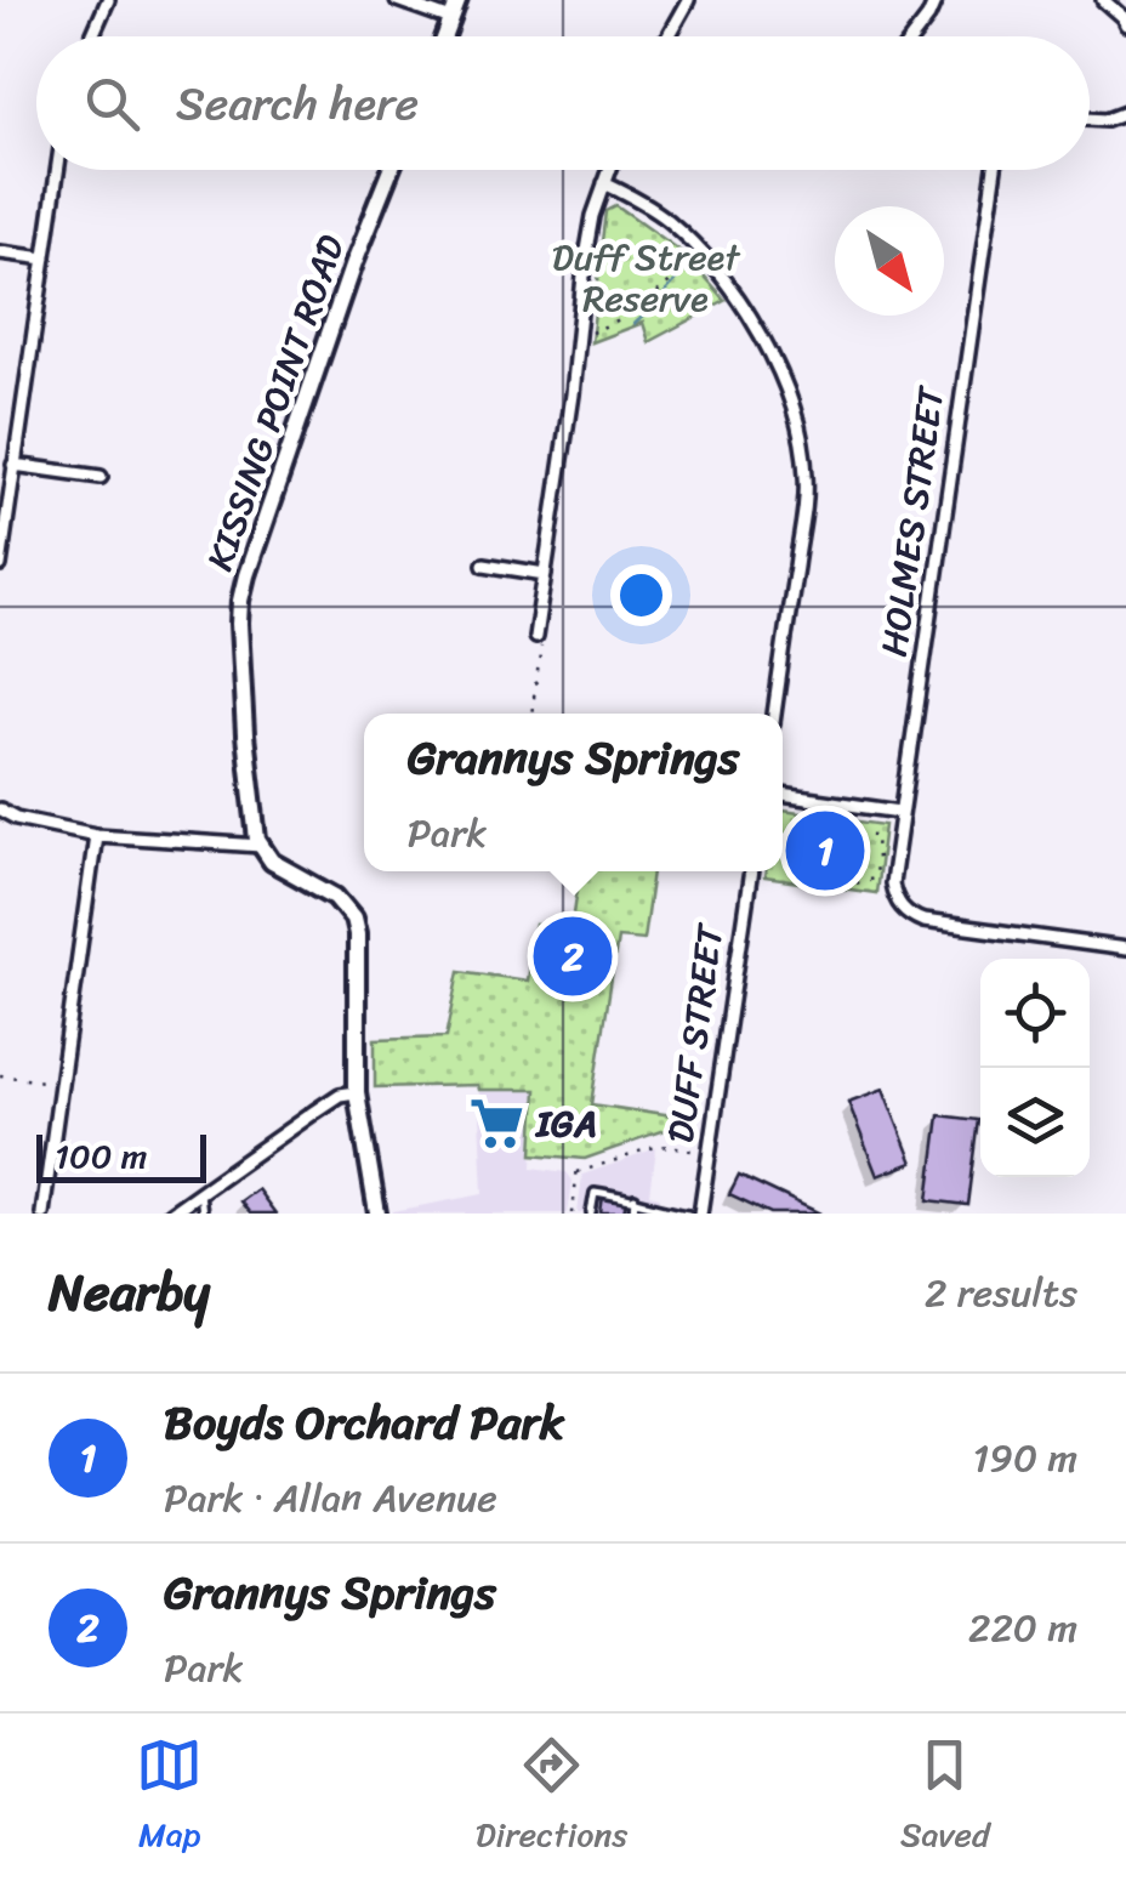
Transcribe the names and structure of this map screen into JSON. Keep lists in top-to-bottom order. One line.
{"streets":{"main road":["KISSING POINT ROAD"],"street":["HOLMES STREET","DUFF STREET"]},"parks":["Duff Street Reserve"],"places":{"supermarket":["IGA"]},"scale_bar":"100 m","north":"bottom right","page":{"search":"Search here","popup":["Grannys Springs","Park"],"pins":["1","2"],"scale":"100 m","heading":["Nearby","2 results"],"list":[{"mark":"1","name":"Boyds Orchard Park","note":"Park · Allan Avenue","value":"190 m"},{"mark":"2","name":"Grannys Springs","note":"Park","value":"220 m"}],"nav":["Map","Directions","Saved"]}}
